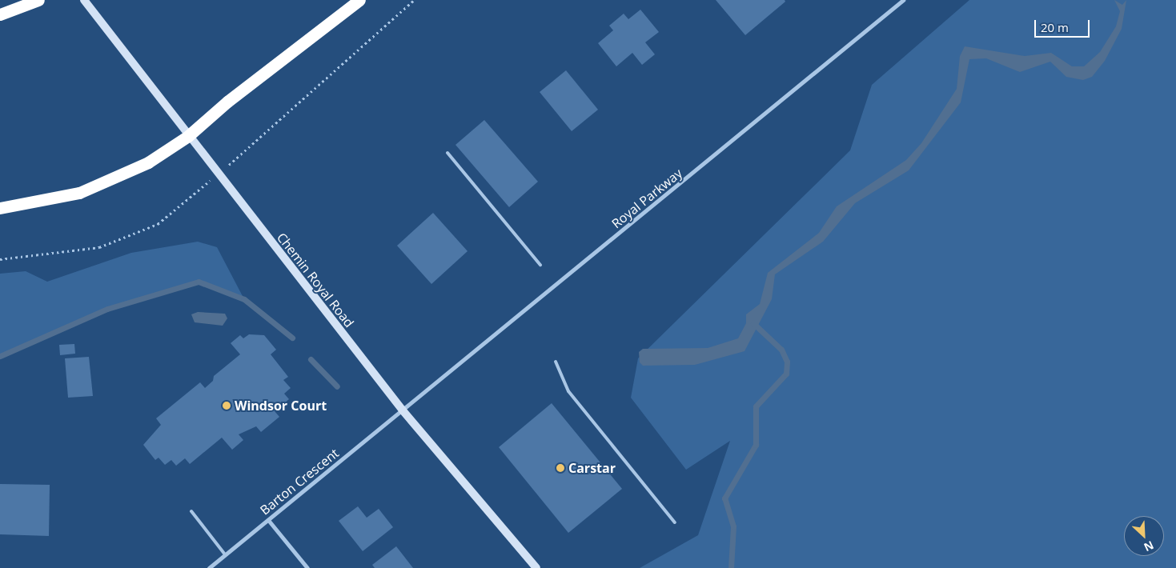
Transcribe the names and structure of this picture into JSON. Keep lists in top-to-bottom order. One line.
{"streets":{"main road":["Chemin Royal Road"],"street":["Royal Parkway","Barton Crescent"]},"crossings":[["Royal Parkway","Chemin Royal Road"],["Royal Parkway","Barton Crescent"],["Chemin Royal Road","Barton Crescent"]],"places":["Windsor Court","Carstar"],"scale_bar":"20 m","north":"bottom right"}
